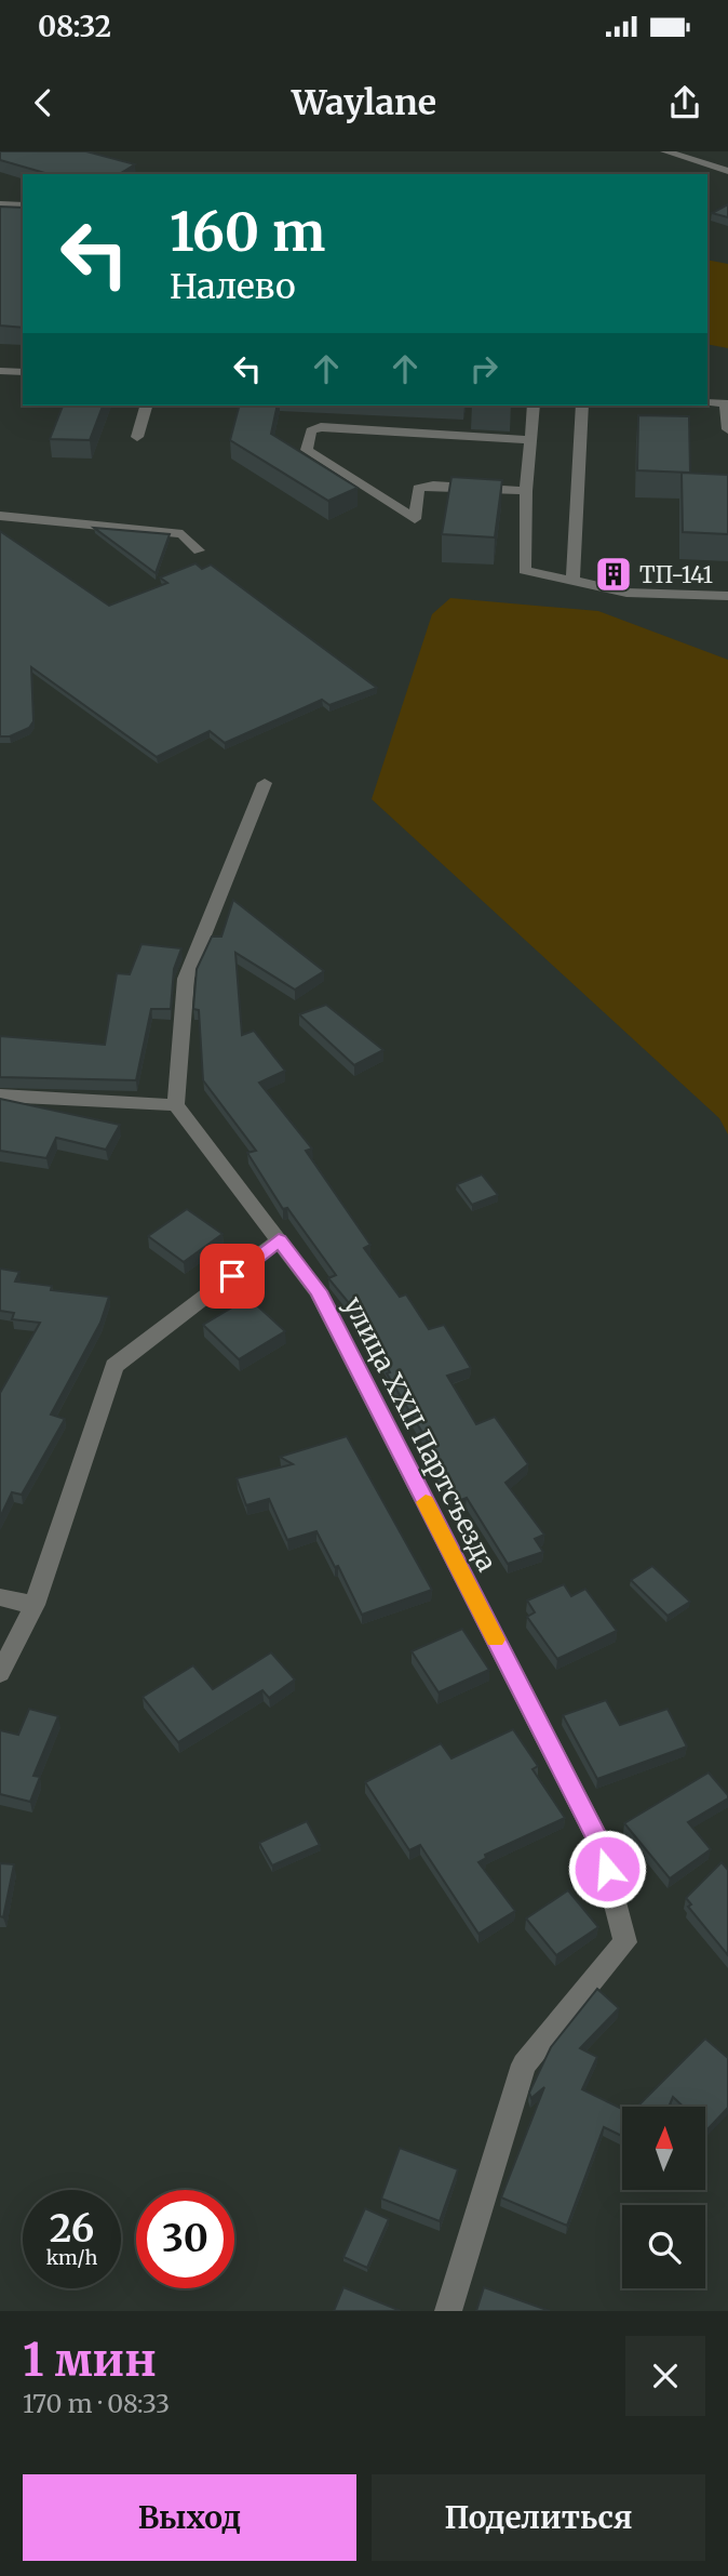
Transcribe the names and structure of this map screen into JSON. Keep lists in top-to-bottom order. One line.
{"streets":{"street":["улица XXII Партсъезда"]},"places":{"building":["ТП-141"]},"north":"top","page":{"status":"08:32","header":"Waylane","turn":["160 m","Налево"],"speed":"26 km/h","limit":"30","heading":["1 мин","170 m · 08:33"],"buttons":["Выход","Поделиться"]}}
